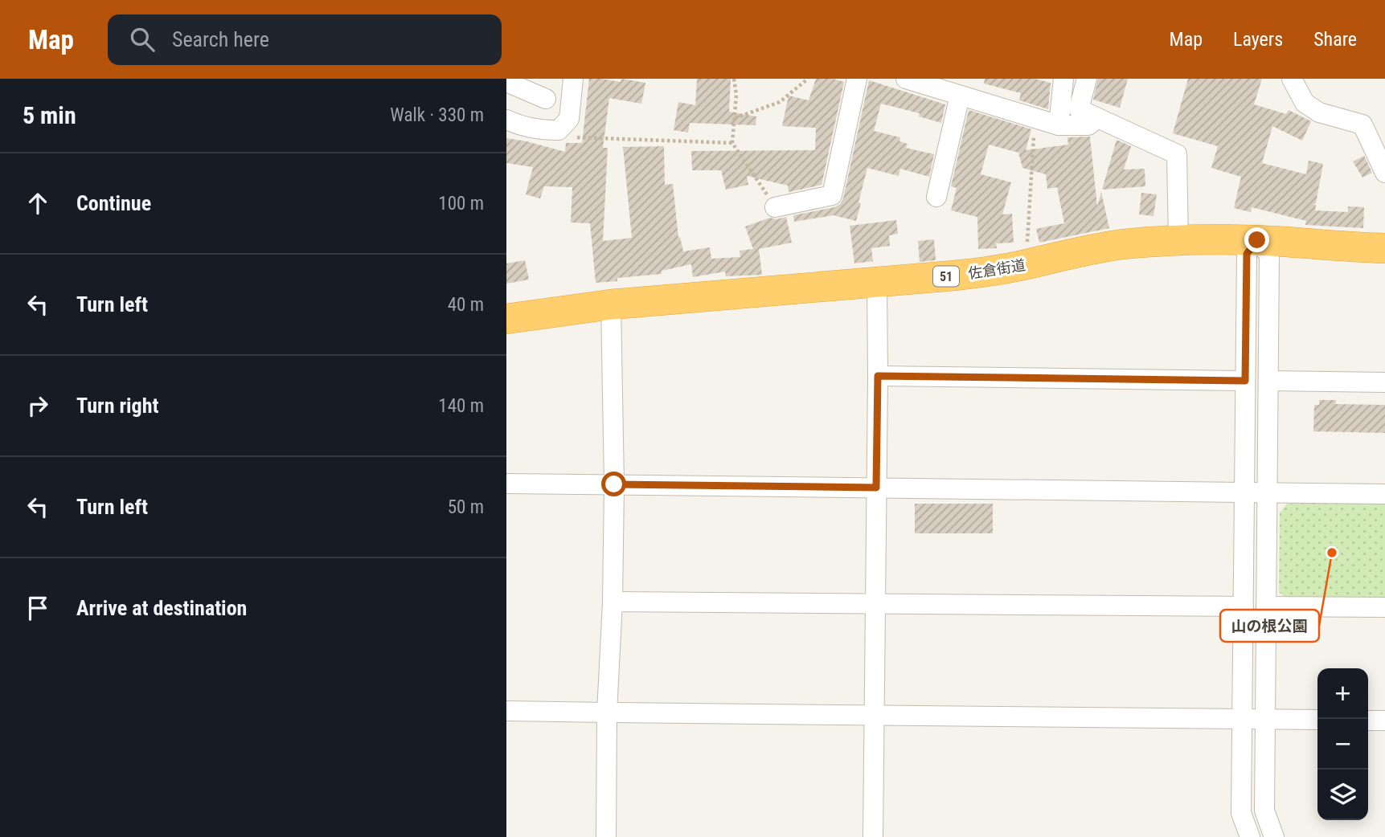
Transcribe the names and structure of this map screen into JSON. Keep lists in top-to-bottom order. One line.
{"streets":{"highway":["佐倉街道","51"]},"places":["山の根公園"],"page":{"header":"Map","search":"Search here","nav":["Map","Layers","Share"],"heading":["5 min","Walk · 330 m"],"list":[["Continue","100 m"],["Turn left","40 m"],["Turn right","140 m"],["Turn left","50 m"],"Arrive at destination"],"map_buttons":["+","−"]}}
